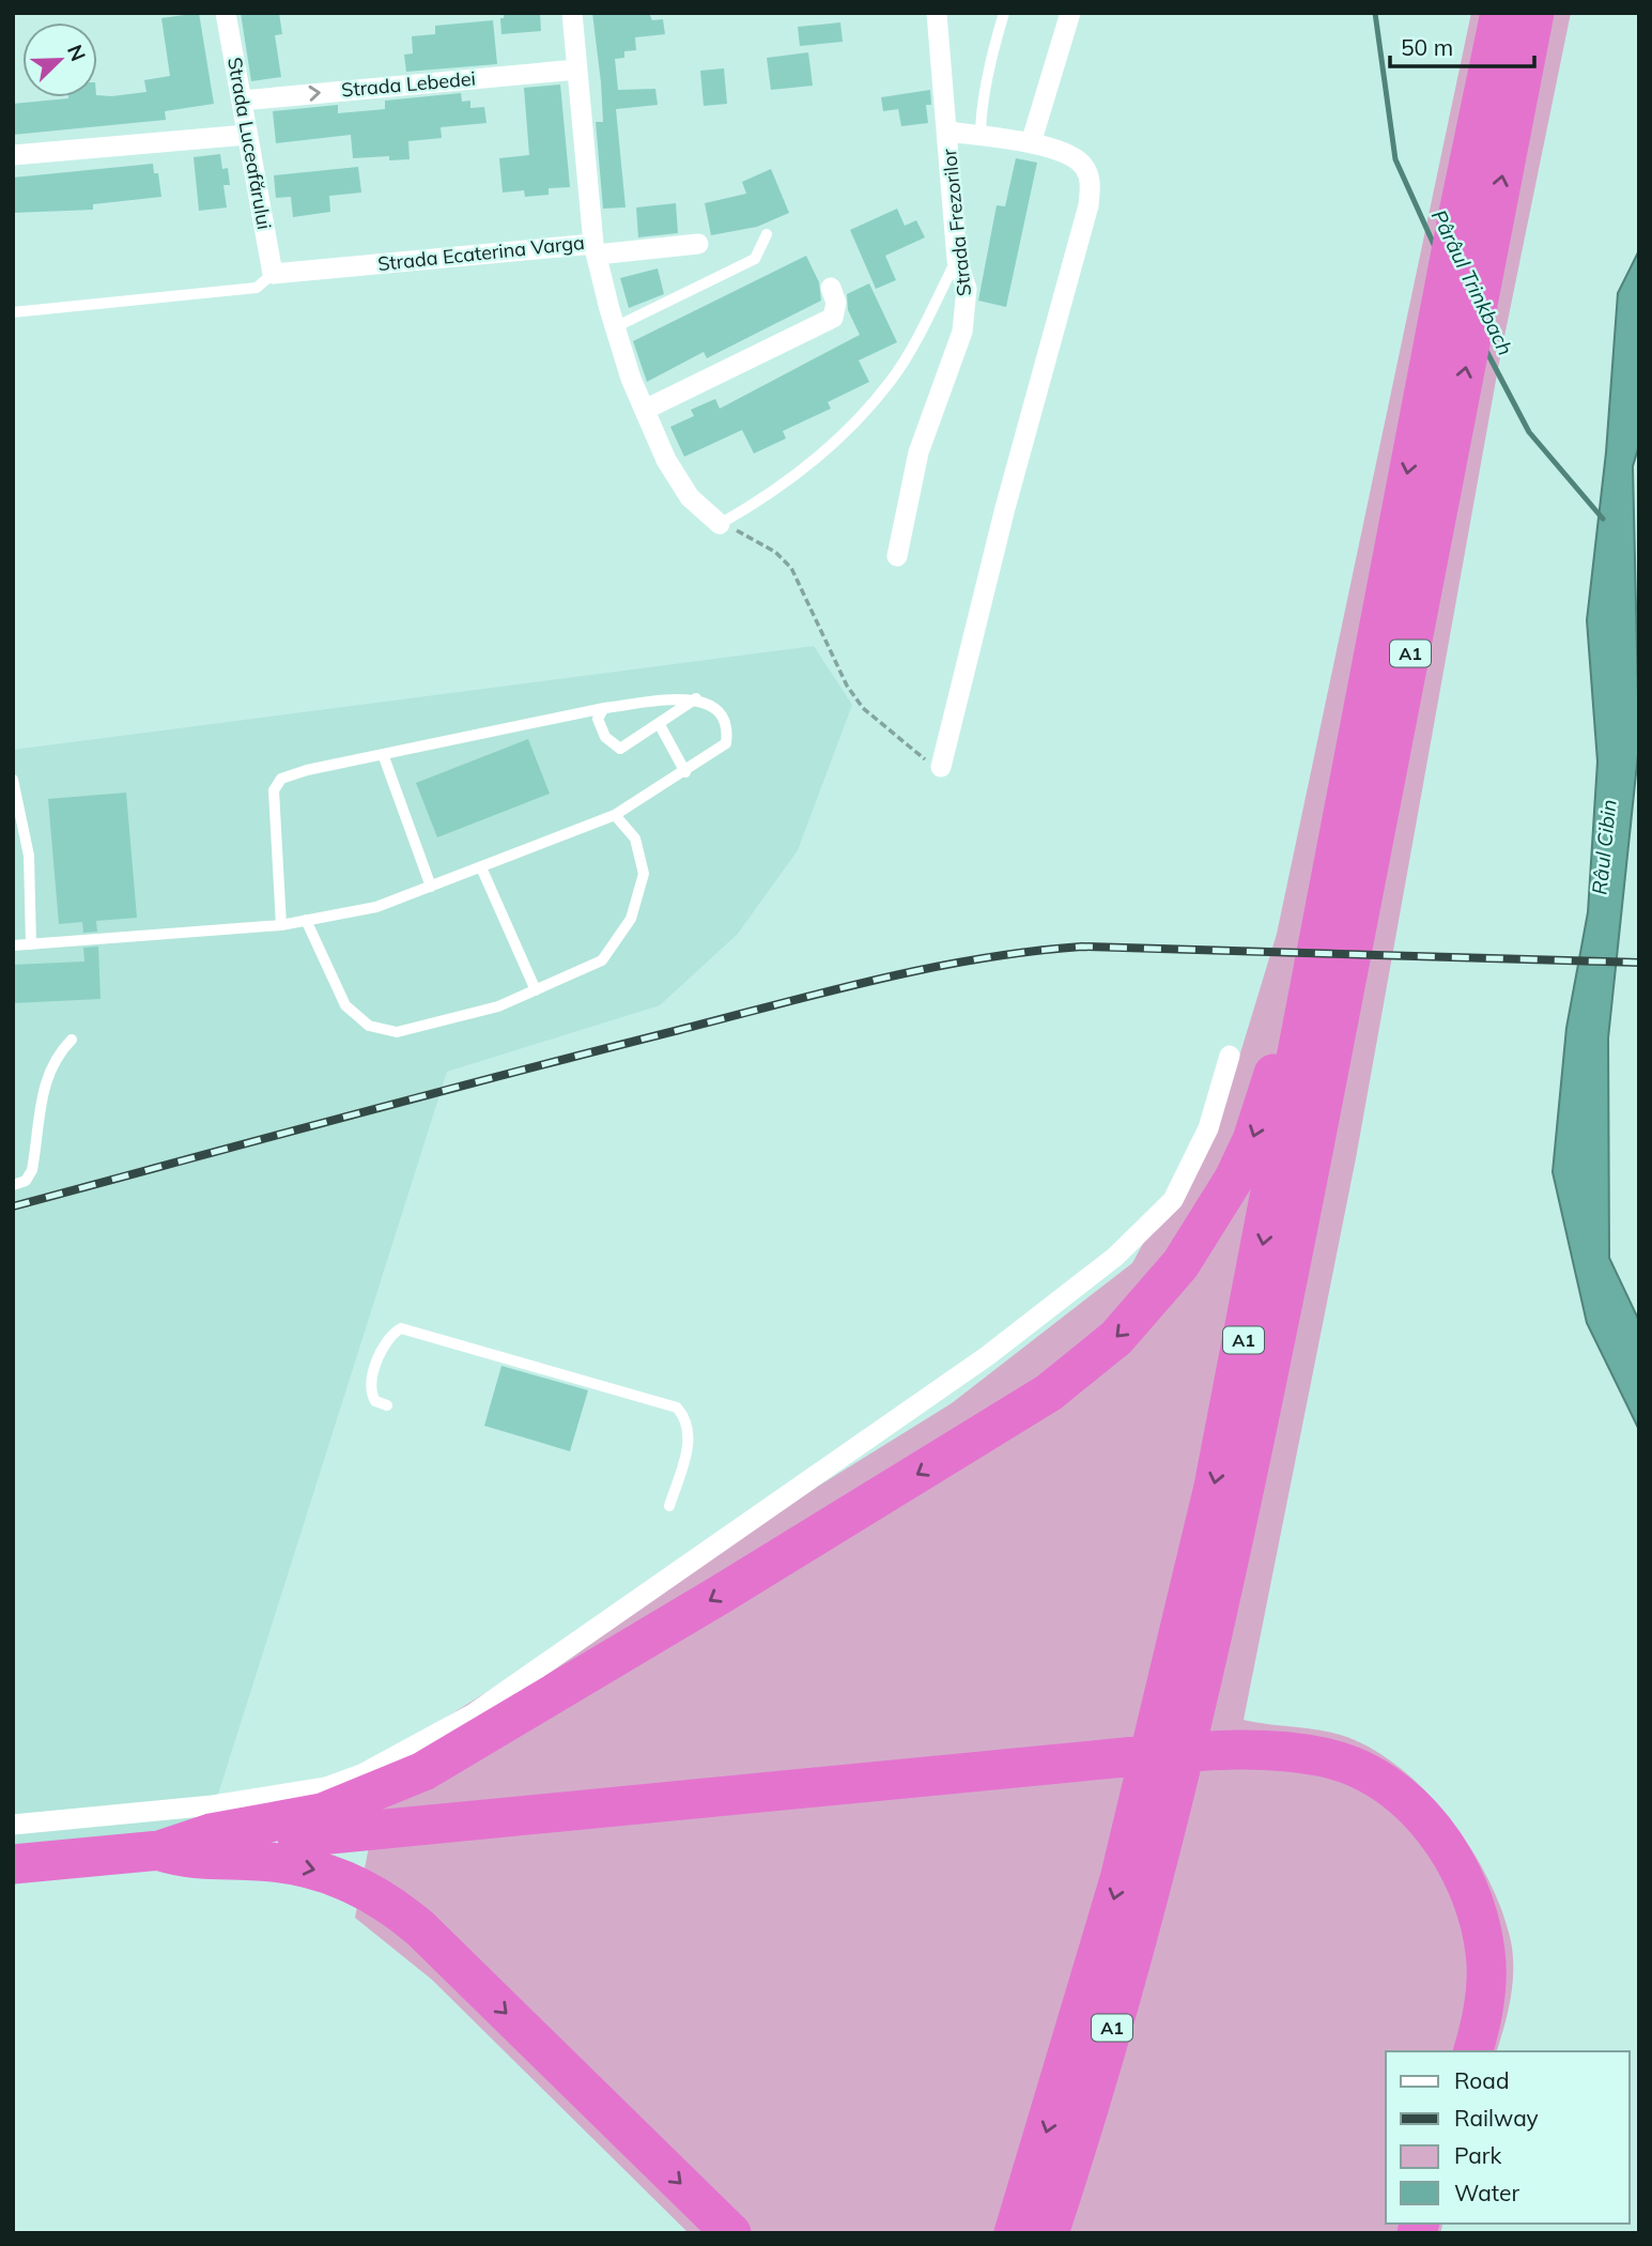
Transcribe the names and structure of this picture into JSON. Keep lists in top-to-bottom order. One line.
{"streets":{"highway":["A1"],"street":["Strada Lebedei","Strada Luceafărului","Strada Frezorilor","Strada Ecaterina Varga"]},"crossings":[["Strada Lebedei","Strada Luceafărului"],["Strada Lebedei","Strada Ecaterina Varga"],["Strada Luceafărului","Strada Ecaterina Varga"]],"one_way":["Strada Lebedei"],"water":["Pârâul Trinkbach","Râul Cibin"],"legend":["Road","Railway","Park","Water"],"scale_bar":"50 m","north":"top right"}
